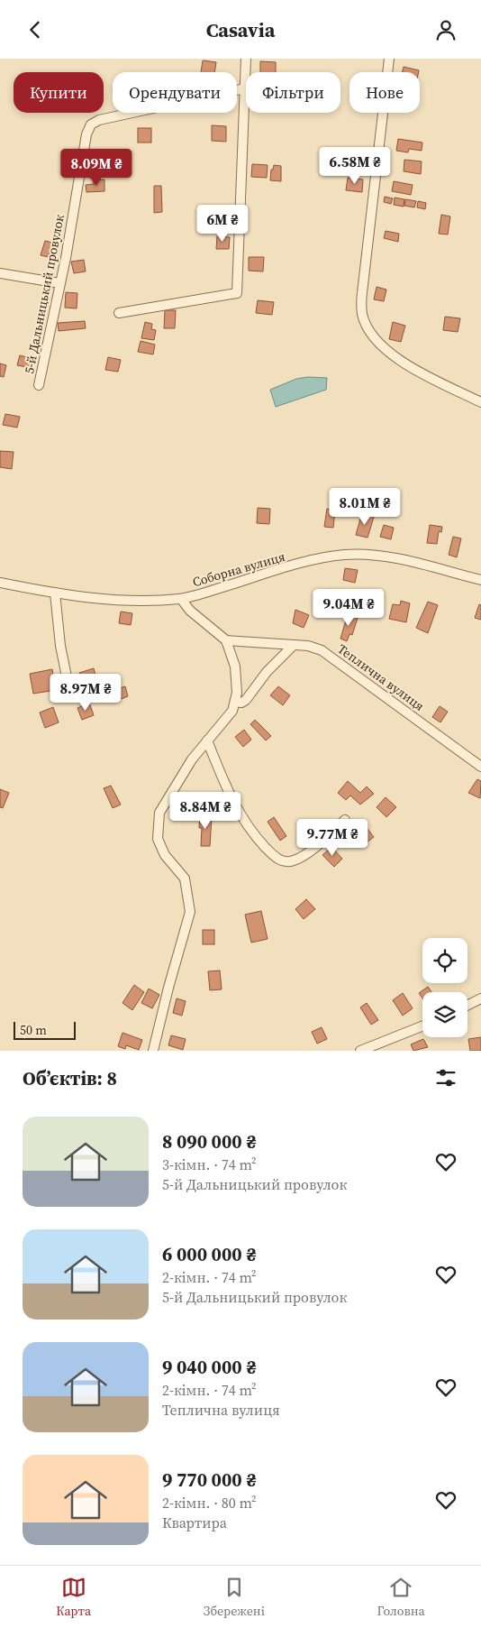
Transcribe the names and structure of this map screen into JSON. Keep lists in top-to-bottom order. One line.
{"streets":{"street":["5-й Дальницький провулок","Соборна вулиця","Теплична вулиця"]},"scale_bar":"50 m","page":{"header":"Casavia","chip":["Купити","Орендувати","Фільтри","Нове"],"price":["6.58M ₴","8.09M ₴","6M ₴","8.01M ₴","9.04M ₴","8.97M ₴","8.84M ₴","9.77M ₴"],"scale":"50 m","heading":"Об’єктів: 8","list":[{"name":"8 090 000 ₴","note":"3-кімн. · 74 m² · 5-й Дальницький провулок"},{"name":"6 000 000 ₴","note":"2-кімн. · 74 m² · 5-й Дальницький провулок"},{"name":"9 040 000 ₴","note":"2-кімн. · 74 m² · Теплична вулиця"},{"name":"9 770 000 ₴","note":"2-кімн. · 80 m² · Квартира"}],"tabs":["Карта","Збережені","Головна"]}}
